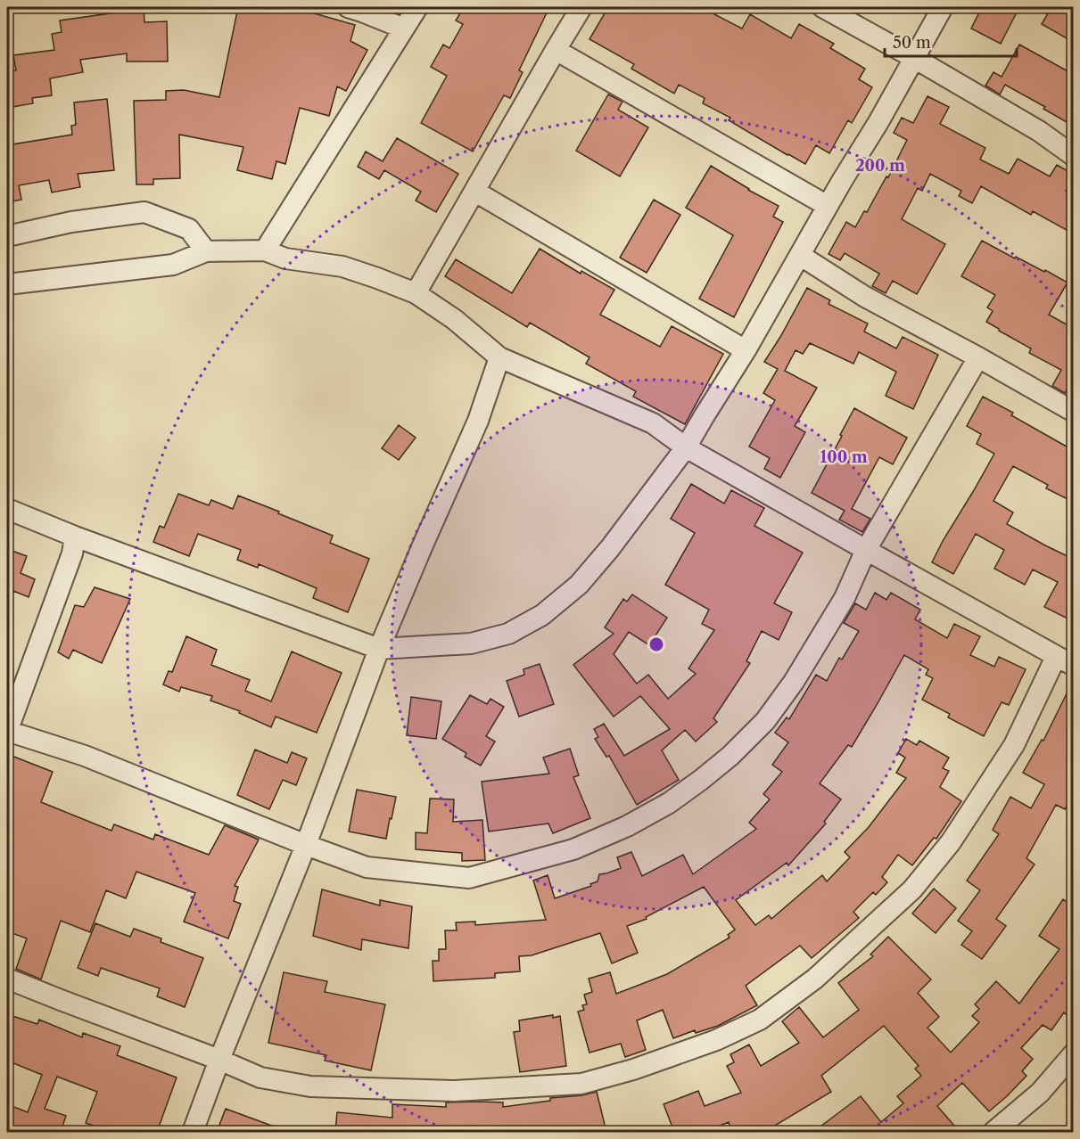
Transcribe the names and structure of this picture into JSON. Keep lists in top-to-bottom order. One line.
{"scale_bar":"50 m","rings":["200 m","100 m"]}
